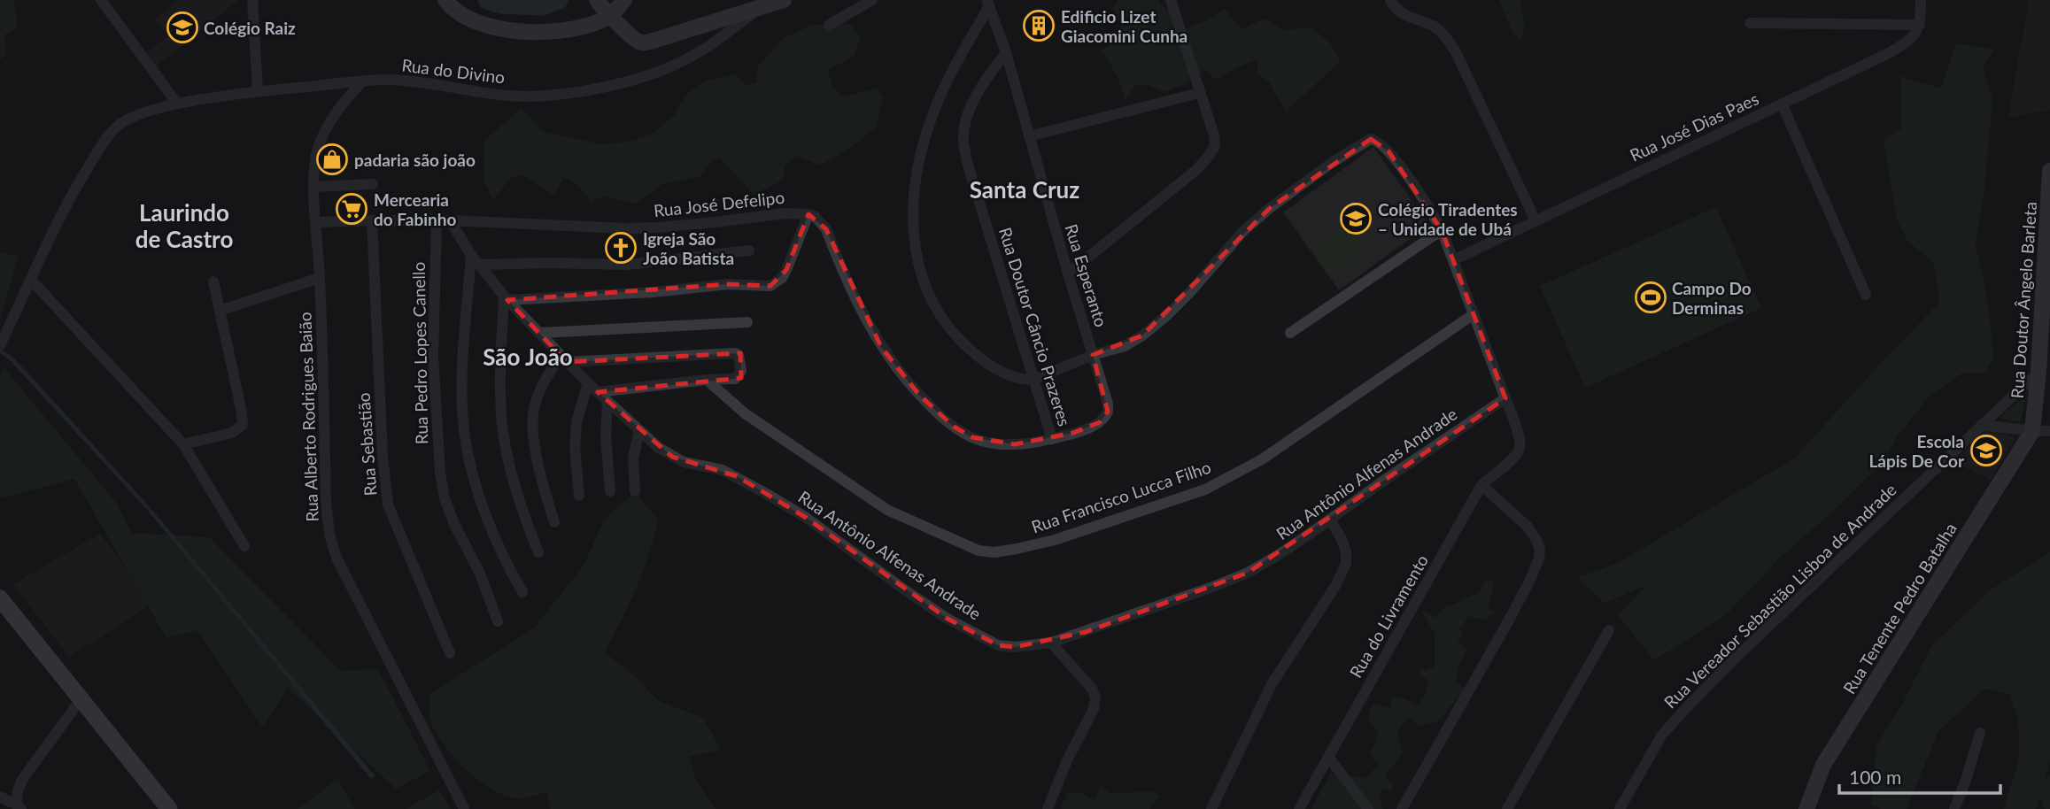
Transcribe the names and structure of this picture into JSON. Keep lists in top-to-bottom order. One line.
{"streets":{"street":["Rua do Divino","Rua José Dias Paes","Rua José Defelipo","Rua Esperanto","Rua Doutor Ângelo Barleta","Rua Doutor Câncio Prazeres","Rua Pedro Lopes Canello","Rua Alberto Rodrigues Baião","Rua Sebastião","Rua Antônio Alfenas Andrade","Rua Francisco Lucca Filho","Rua Vereador Sebastião Lisboa de Andrade","Rua Tenente Pedro Batalha","Rua do Livramento"]},"crossings":[["Rua do Divino","Rua Alberto Rodrigues Baião"],["Rua José Defelipo","Rua Esperanto"],["Rua José Defelipo","Rua Doutor Câncio Prazeres"],["Rua José Defelipo","Rua Pedro Lopes Canello"],["Rua José Defelipo","Rua Alberto Rodrigues Baião"],["Rua José Defelipo","Rua Sebastião"],["Rua José Defelipo","Rua Antônio Alfenas Andrade"],["Rua Esperanto","Rua Doutor Câncio Prazeres"],["Rua Doutor Ângelo Barleta","Rua Vereador Sebastião Lisboa de Andrade"],["Rua Doutor Ângelo Barleta","Rua Tenente Pedro Batalha"],["Rua Antônio Alfenas Andrade","Rua do Livramento"]],"districts":["Santa Cruz","Laurindo de Castro","São João"],"places":{"building":["Edificio Lizet Giacomini Cunha"],"school or university":["Colégio Raiz","Colégio Tiradentes – Unidade de Ubá","Escola Lápis De Cor"],"shop":["padaria são joão"],"supermarket":["Mercearia do Fabinho"],"church":["Igreja São João Batista"],"sports":["Campo Do Derminas"]},"scale_bar":"100 m"}
